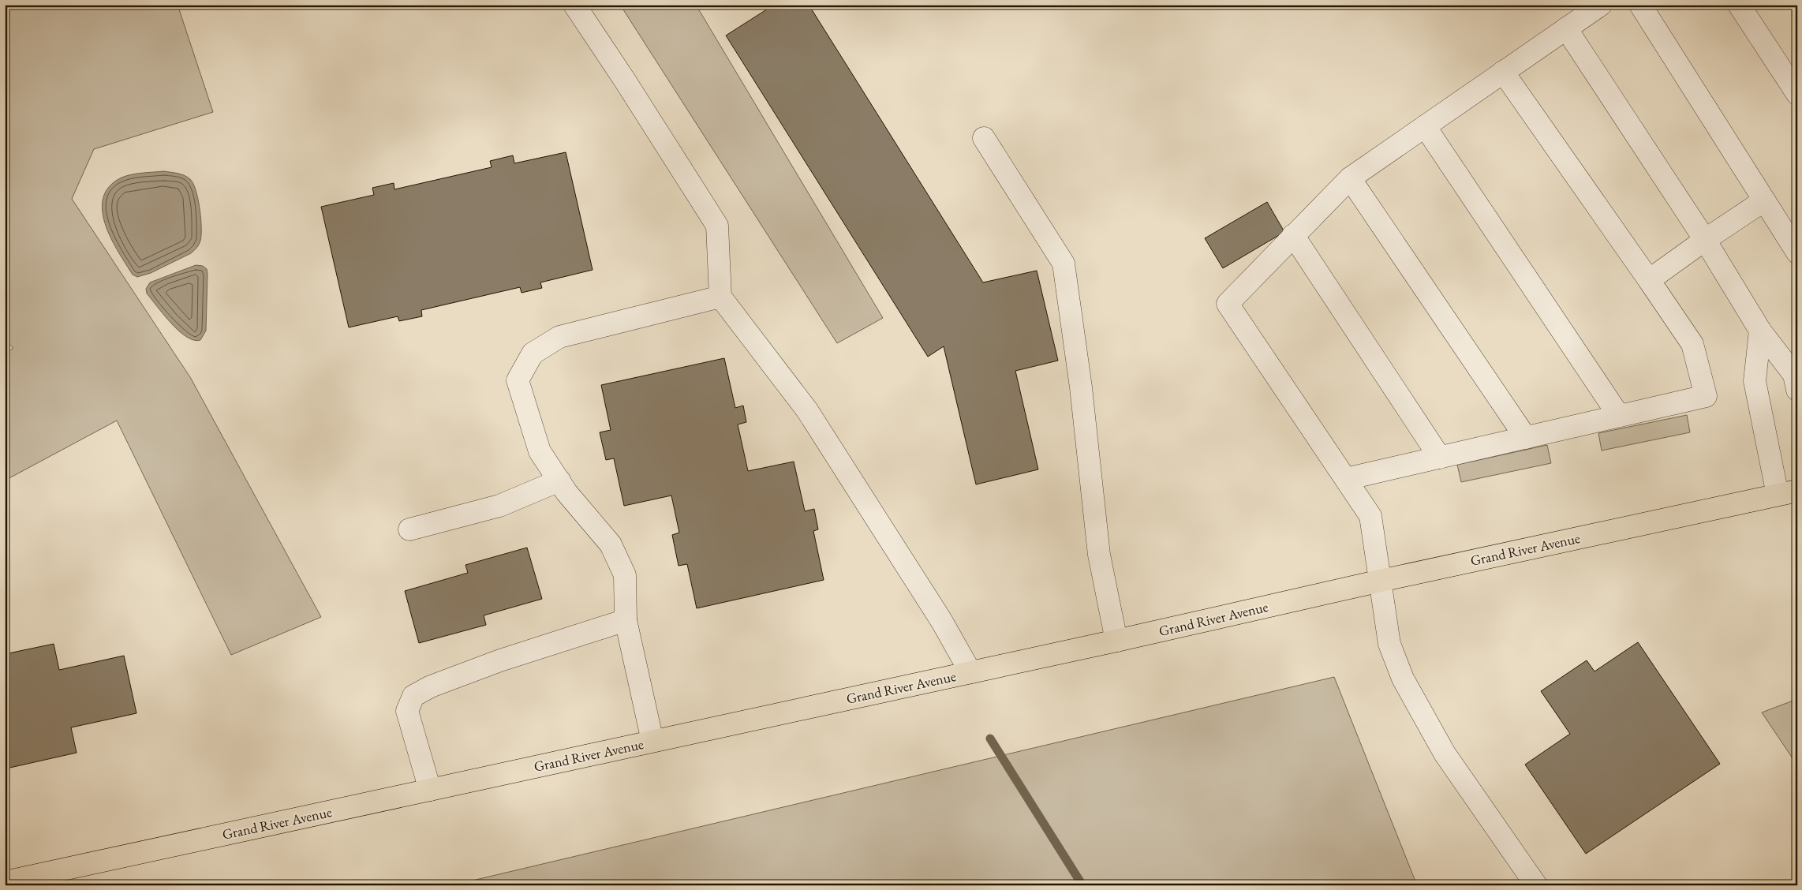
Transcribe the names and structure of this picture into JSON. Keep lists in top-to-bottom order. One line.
{"streets":{"main road":["Grand River Avenue"]}}
